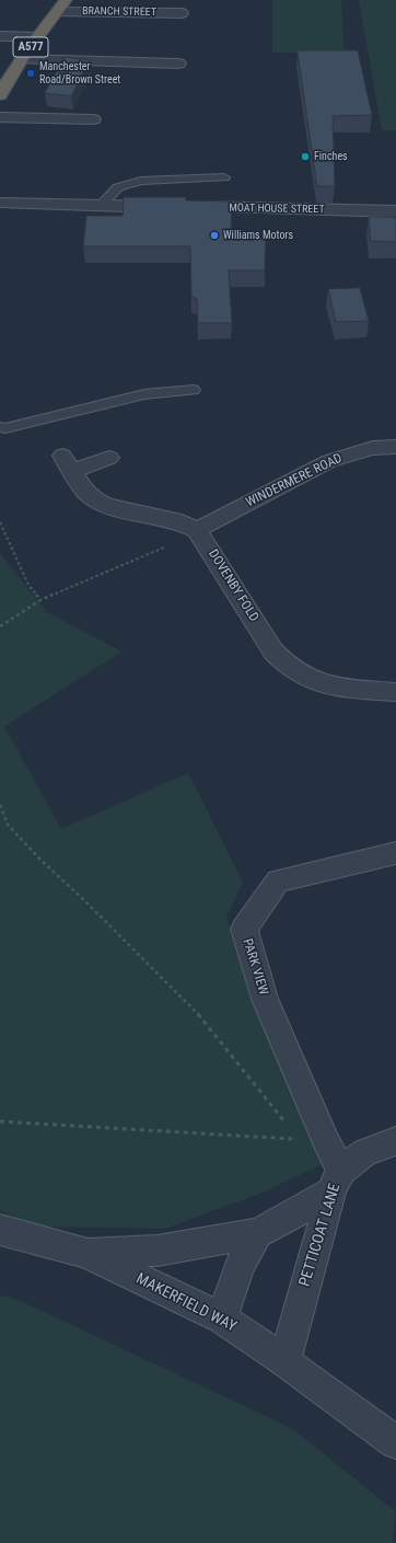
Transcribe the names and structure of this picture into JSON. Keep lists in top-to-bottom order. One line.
{"streets":{"highway":["A577"],"street":["BRANCH STREET","MOAT HOUSE STREET","WINDERMERE ROAD","DOVENBY FOLD","PARK VIEW","PETTICOAT LANE","MAKERFIELD WAY"]},"crossings":[["BRANCH STREET","A577"],["WINDERMERE ROAD","DOVENBY FOLD"],["PARK VIEW","PETTICOAT LANE"],["PETTICOAT LANE","MAKERFIELD WAY"]],"places":["Manchester Road/Brown Street","Finches","Williams Motors"]}
